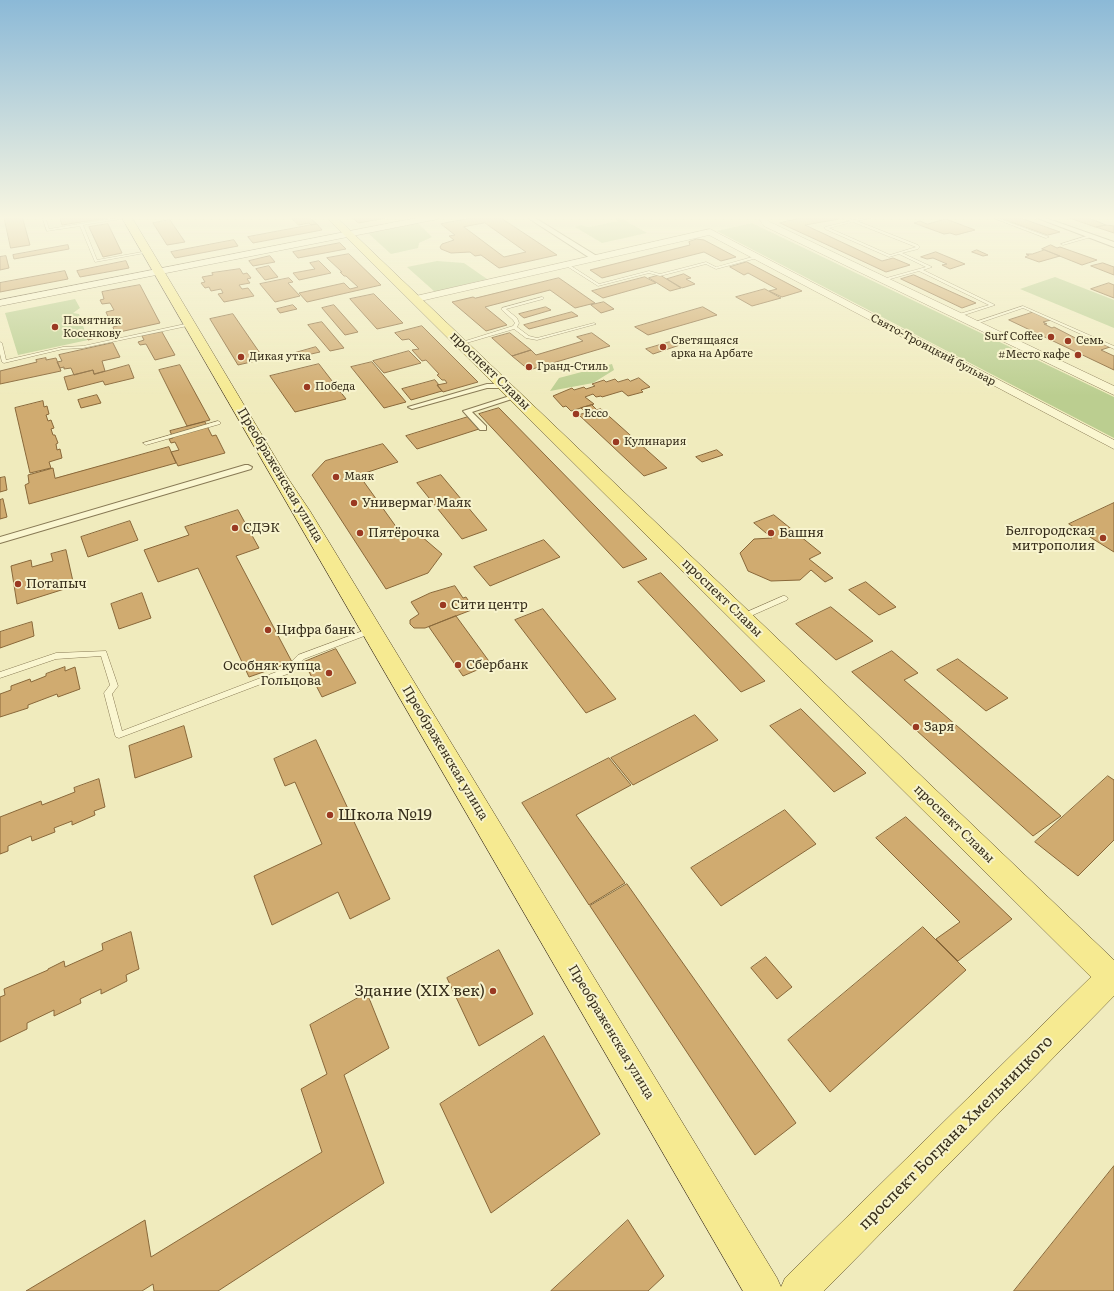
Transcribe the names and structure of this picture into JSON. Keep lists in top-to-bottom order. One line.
{"streets":{"main road":["проспект Славы","Преображенская улица","проспект Богдана Хмельницкого"],"street":["Свято-Троицкий бульвар"]},"crossings":[["проспект Славы","проспект Богдана Хмельницкого"]],"places":["Памятник Косенкову","Surf Coffee","Семь","Светящаяся арка на Арбате","#Место кафе","Дикая утка","Гранд-Стиль","Победа","Ecco","Кулинария","Маяк","Универмаг Маяк","СДЭК","Пятёрочка","Башня","Белгородская митрополия","Потапыч","Сити центр","Цифра банк","Сбербанк","Особняк купца Гольцова","Заря","Школа №19","Здание (XIX век)"]}
